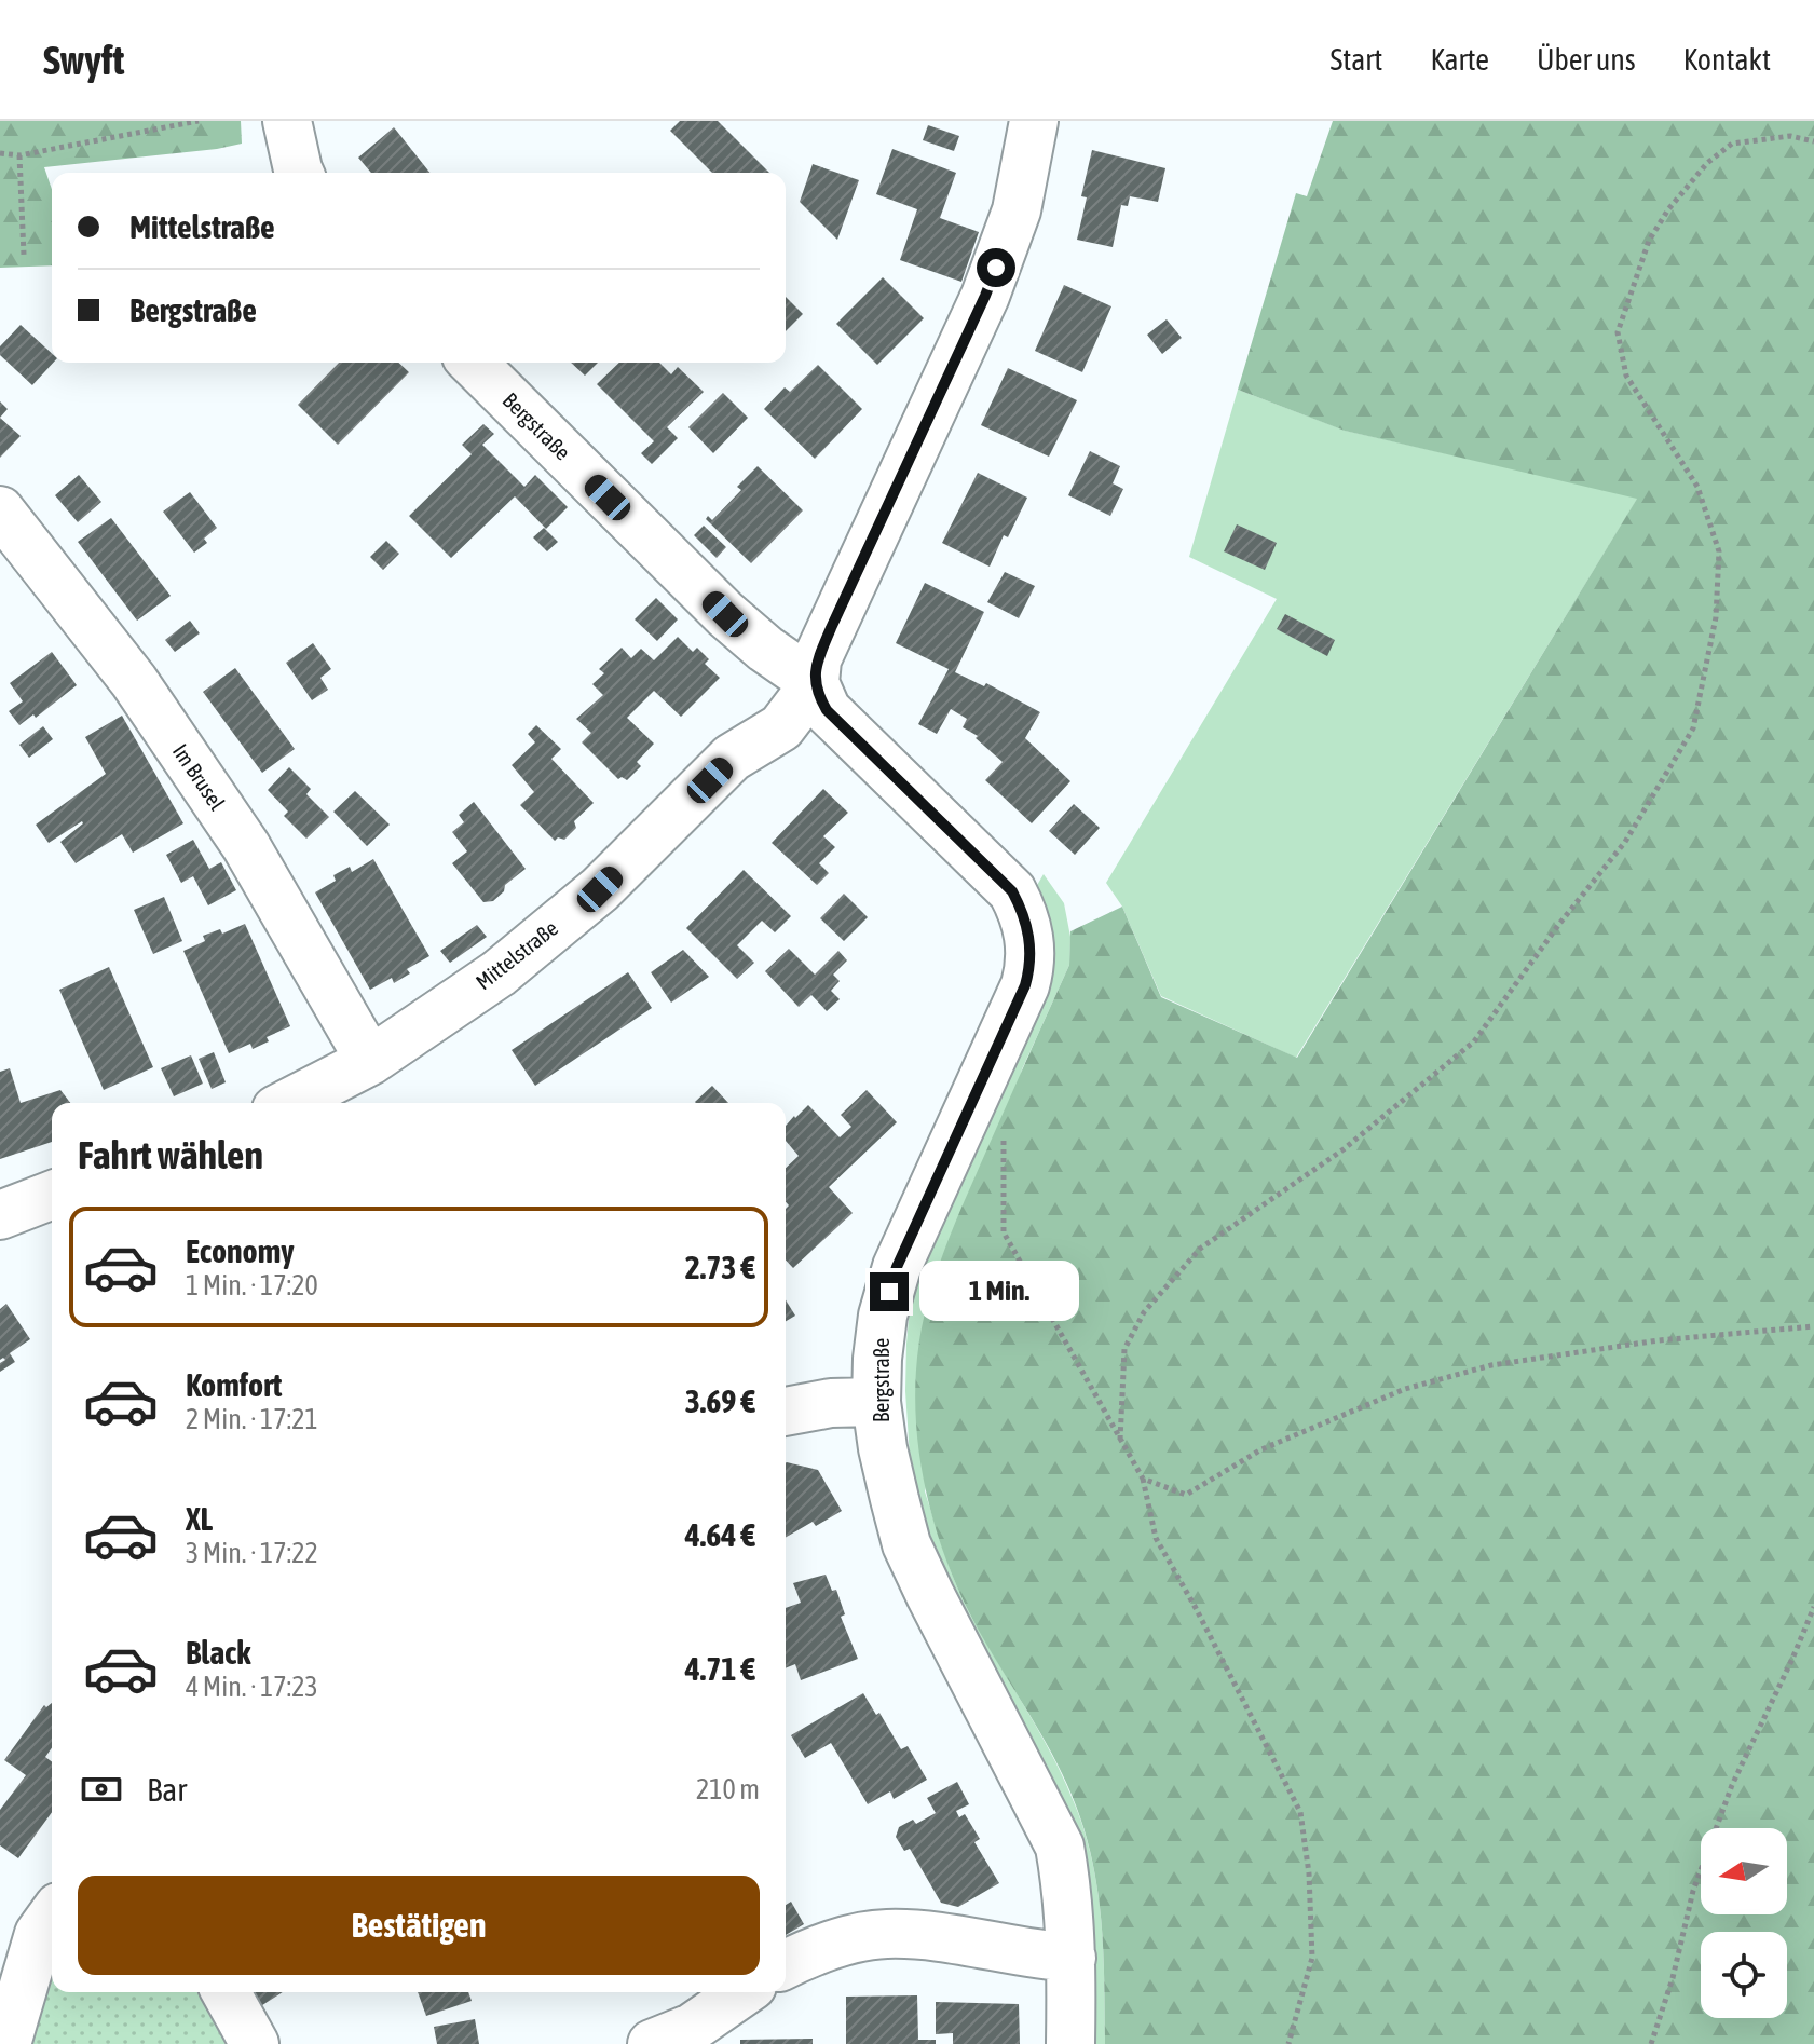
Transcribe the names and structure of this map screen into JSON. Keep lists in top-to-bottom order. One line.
{"streets":{"street":["Bergstraße","Im Brusel","Mittelstraße"]},"crossings":[["Bergstraße","Mittelstraße"],["Im Brusel","Mittelstraße"]],"north":"left","page":{"header":"Swyft","nav":["Start","Karte","Über uns","Kontakt"],"banner":["Mittelstraße","Bergstraße"],"heading":"Fahrt wählen","list":[{"name":"Economy","note":"1 Min. · 17:20","value":"2.73 €"},{"name":"Komfort","note":"2 Min. · 17:21","value":"3.69 €"},{"name":"XL","note":"3 Min. · 17:22","value":"4.64 €"},{"name":"Black","note":"4 Min. · 17:23","value":"4.71 €"}],"bubble":"1 Min.","pay":["Bar","210 m"],"buttons":"Bestätigen"}}
